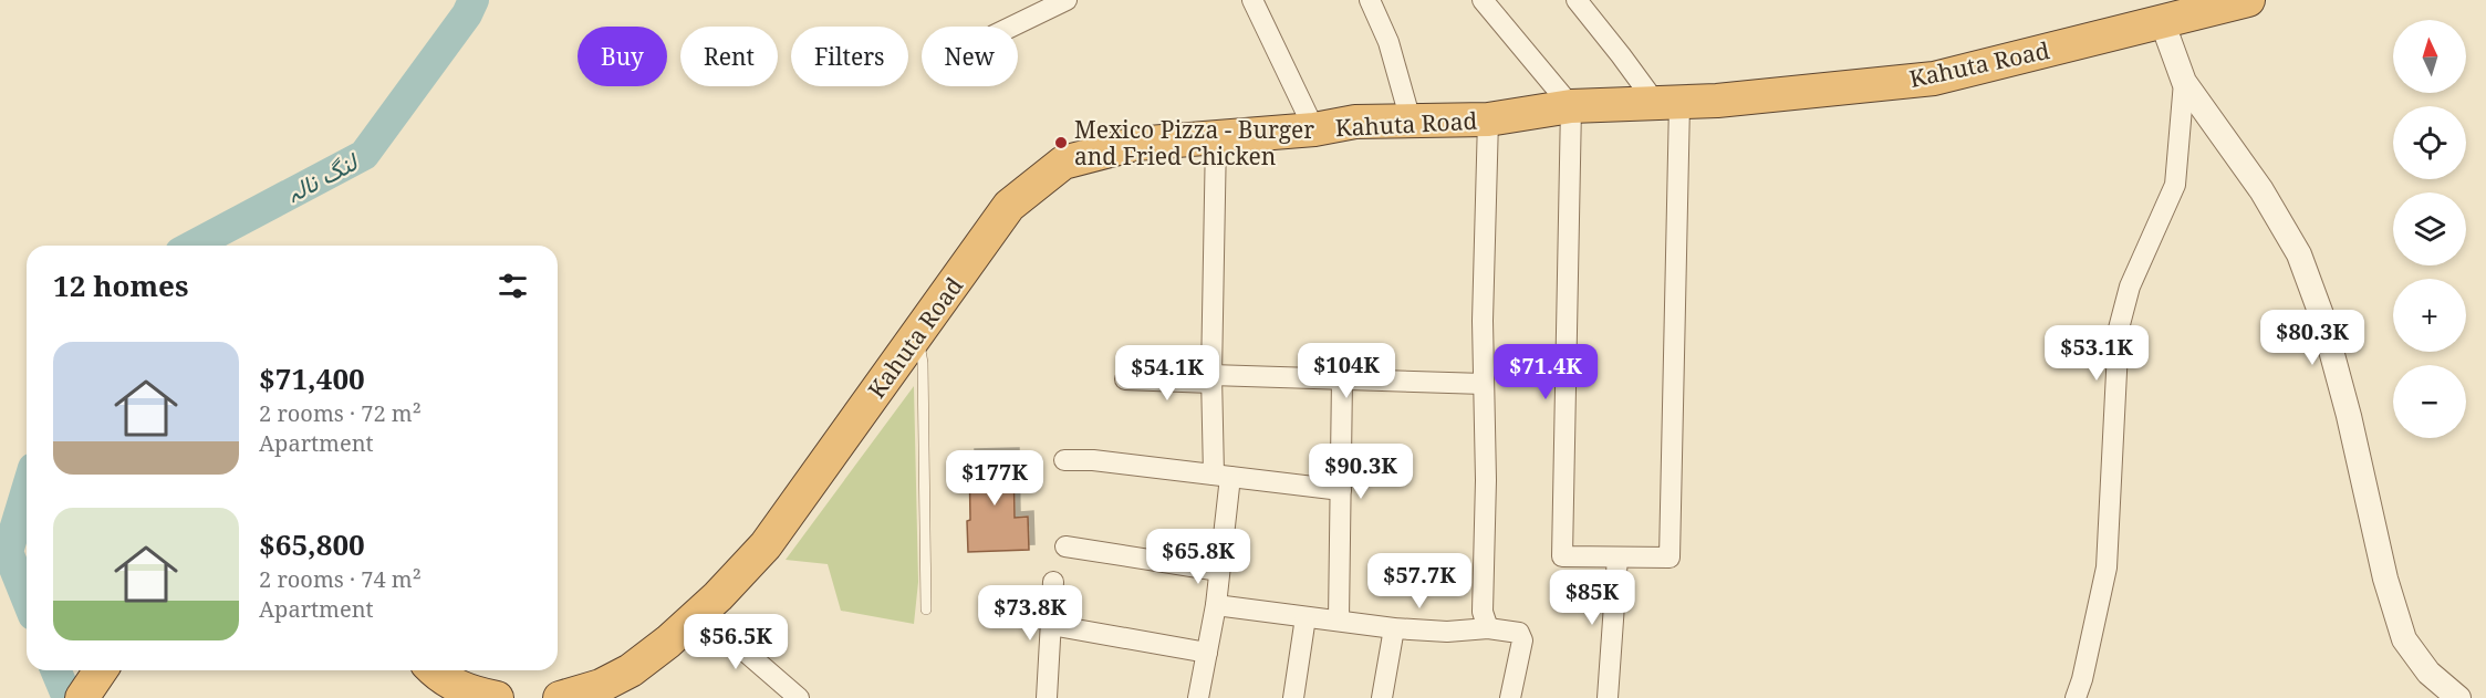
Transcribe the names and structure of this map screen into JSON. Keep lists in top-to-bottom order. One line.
{"streets":{"highway":["Kahuta Road"]},"water":["لنگ نالہ"],"places":["Mexico Pizza - Burger and Fried Chicken"],"north":"top","page":{"map_buttons":["+","−"],"chip":["Buy","Rent","Filters","New"],"heading":"12 homes","price":["$80.3K","$53.1K","$104K","$71.4K","$54.1K","$90.3K","$177K","$65.8K","$57.7K","$85K","$73.8K","$56.5K"],"list":[{"name":"$71,400","note":"2 rooms · 72 m² · Apartment"},{"name":"$65,800","note":"2 rooms · 74 m² · Apartment"}]}}
